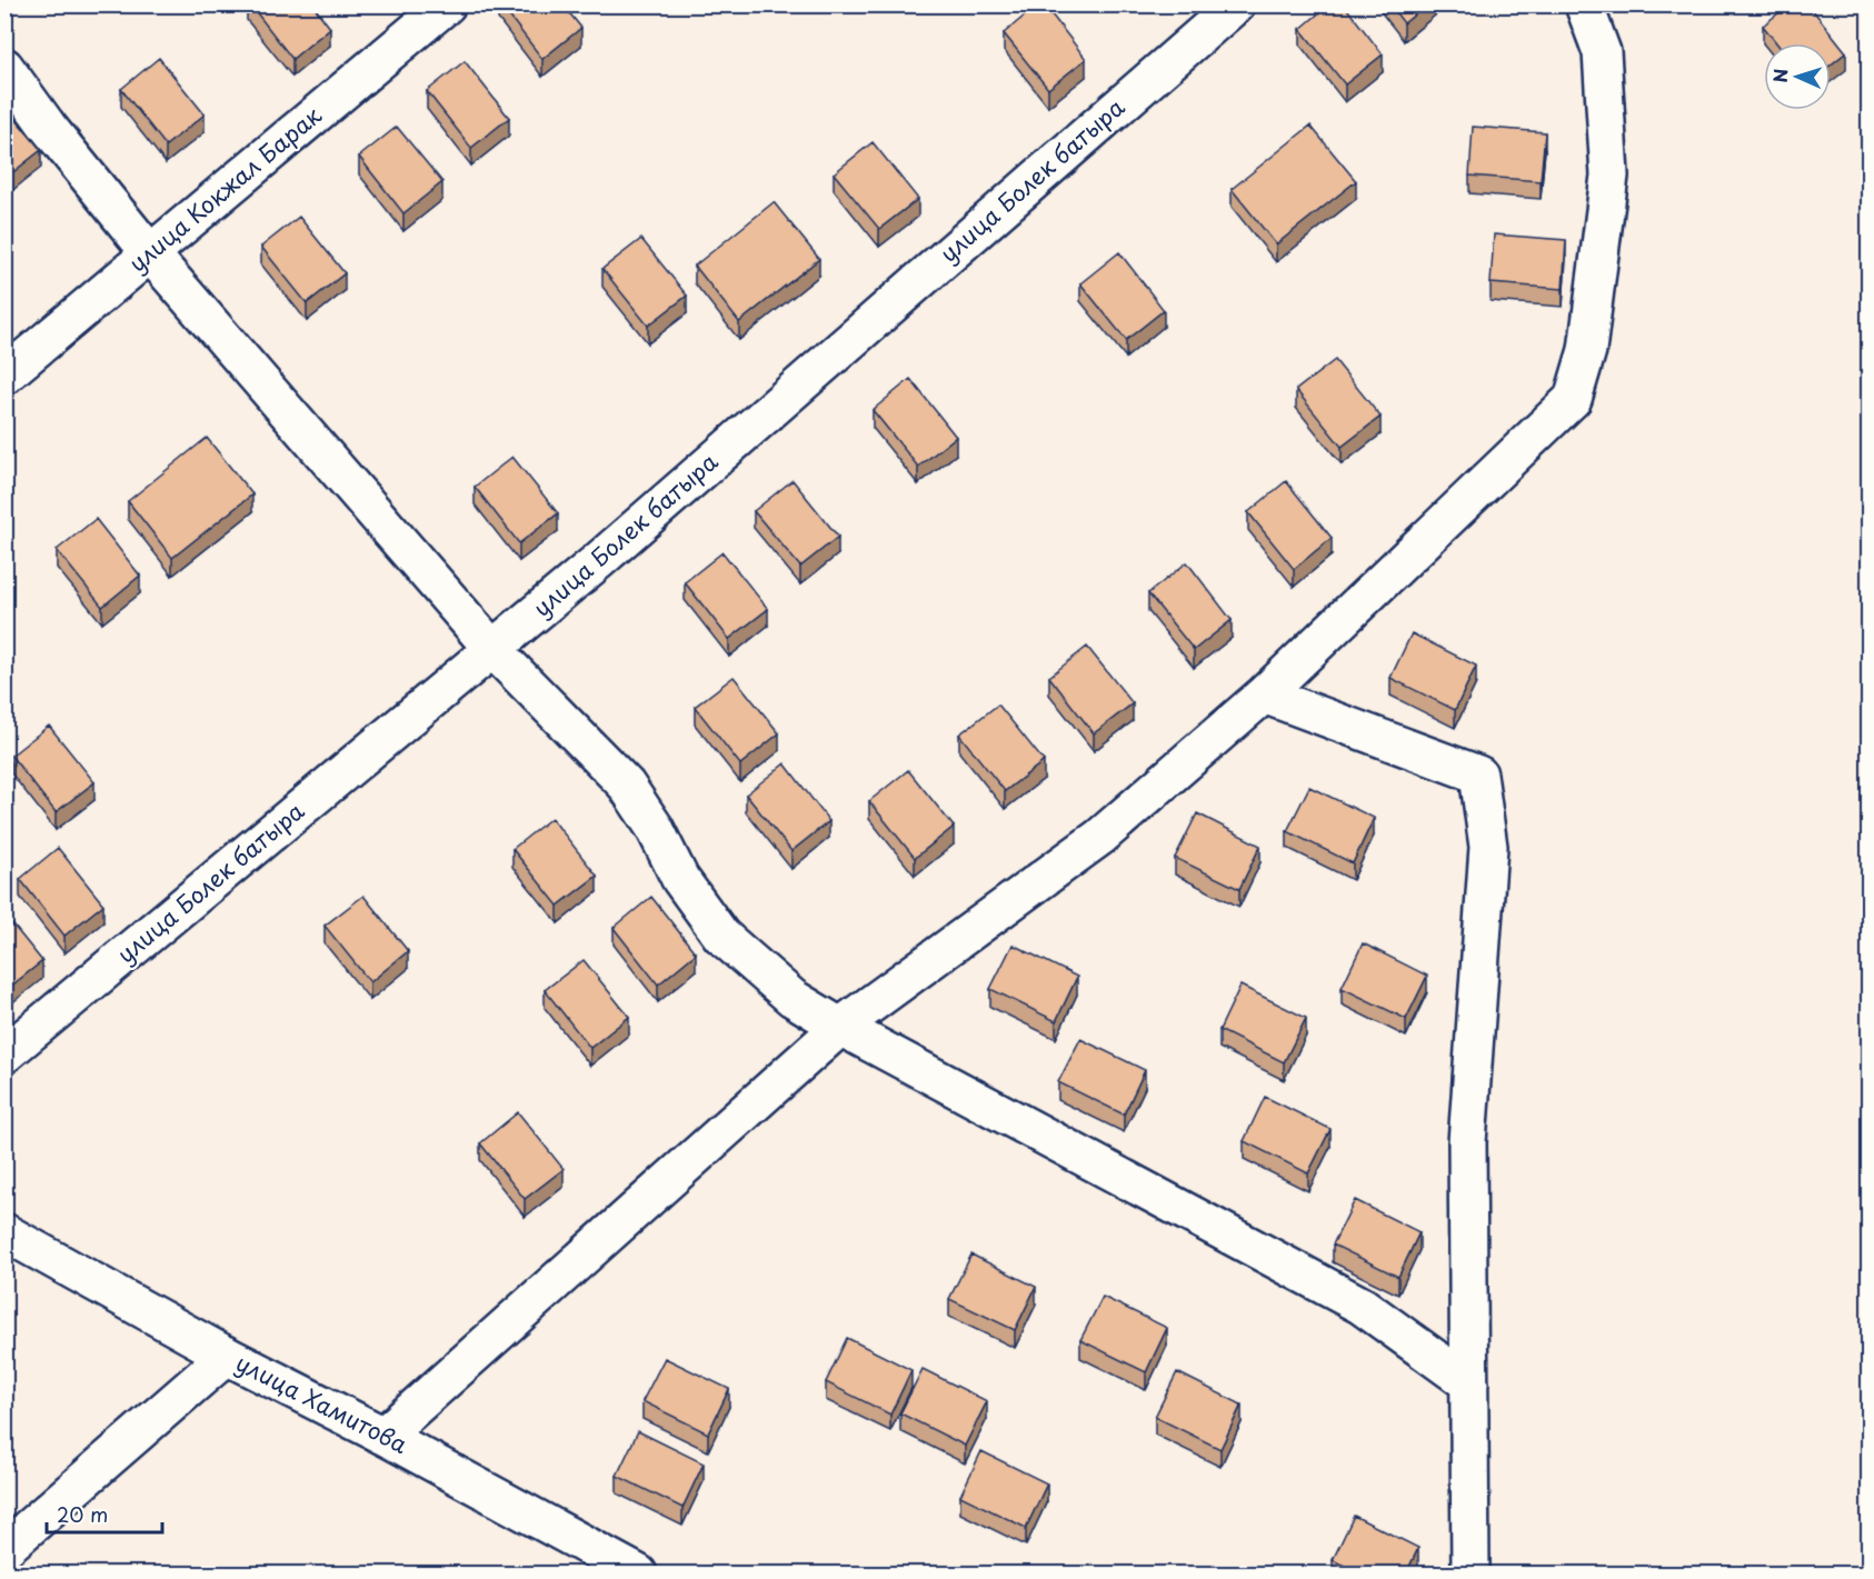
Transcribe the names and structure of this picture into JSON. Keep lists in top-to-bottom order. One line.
{"streets":{"street":["улица Болек батыра","улица Кокжал Барак","улица Хамитова"]},"scale_bar":"20 m","north":"left"}
